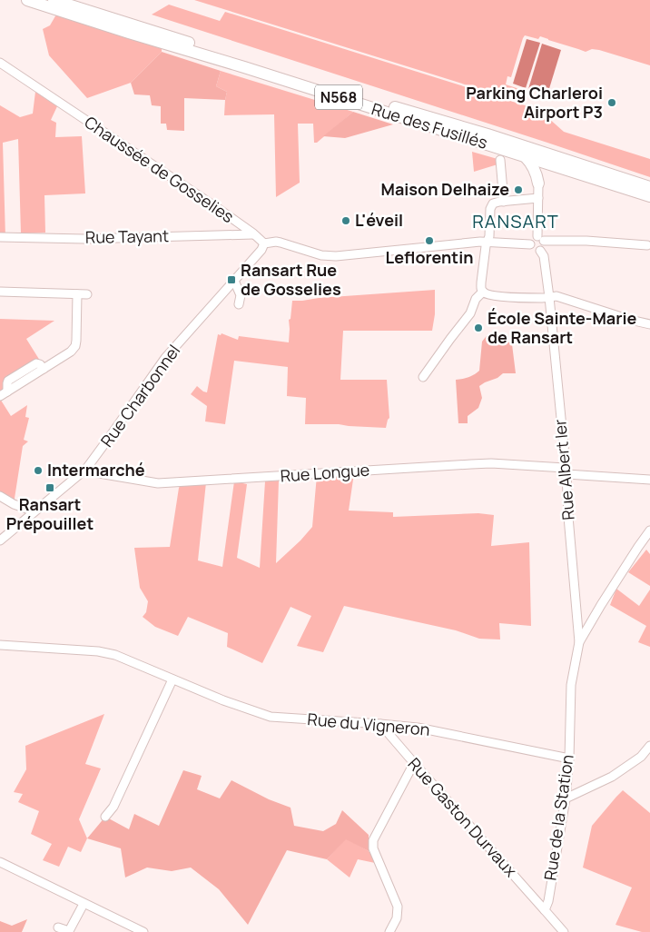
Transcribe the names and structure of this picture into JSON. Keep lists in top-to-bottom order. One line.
{"streets":{"highway":["N568","Rue des Fusillés"],"street":["Chaussée de Gosselies","Rue Tayant","Rue Charbonnel","Rue Albert Ier","Rue Longue","Rue du Vigneron","Rue Gaston Durvaux","Rue de la Station"]},"crossings":[["Chaussée de Gosselies","Rue Tayant"],["Chaussée de Gosselies","Rue Charbonnel"],["Rue Charbonnel","Rue Longue"],["Rue Albert Ier","Rue Longue"],["Rue Albert Ier","Rue de la Station"],["Rue du Vigneron","Rue Gaston Durvaux"],["Rue du Vigneron","Rue de la Station"],["Rue Gaston Durvaux","Rue de la Station"]],"districts":["RANSART"],"places":{"other":["Parking Charleroi Airport P3","Maison Delhaize","L'éveil","Leflorentin","École Sainte-Marie de Ransart","Intermarché"],"transit":["Ransart Rue de Gosselies","Ransart Prépouillet"]}}
